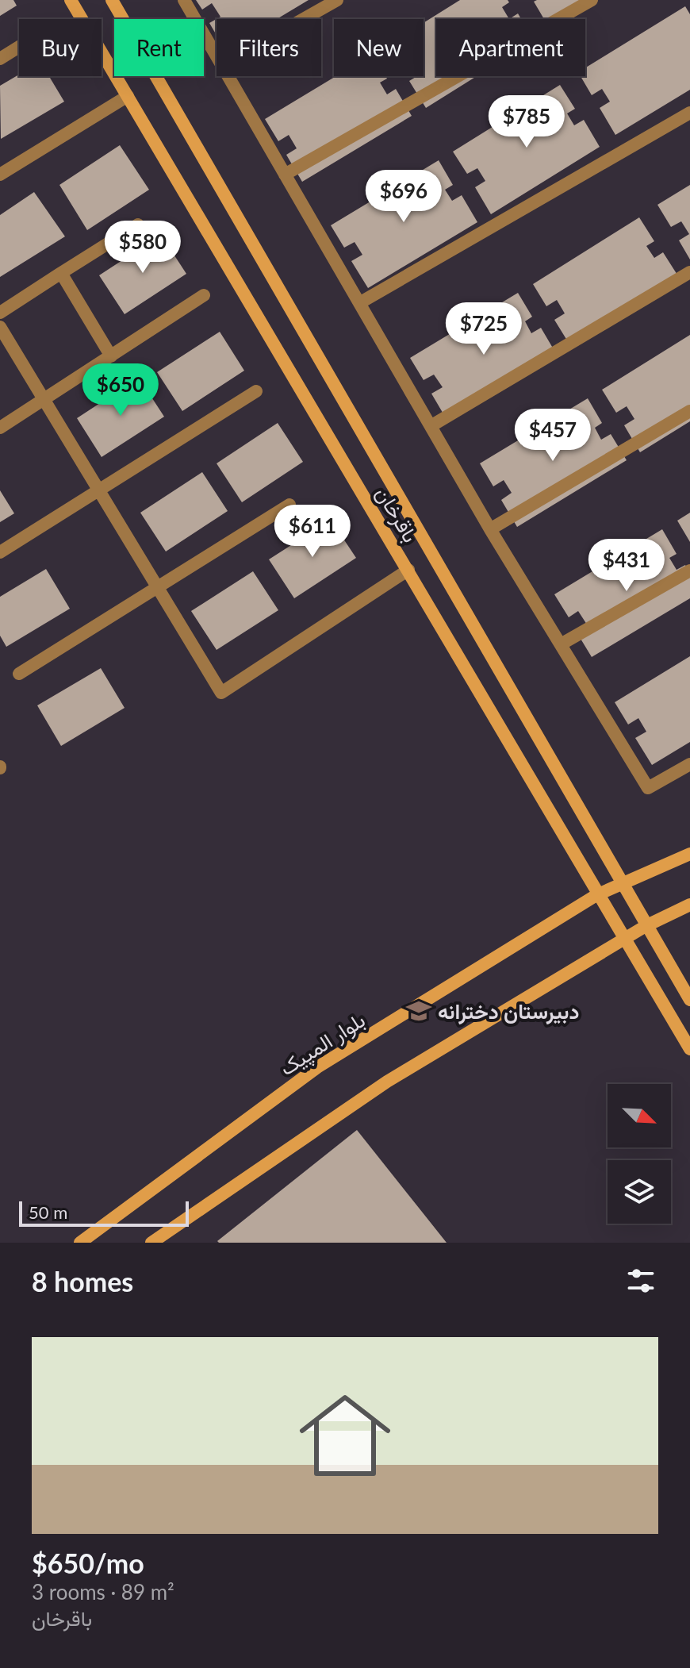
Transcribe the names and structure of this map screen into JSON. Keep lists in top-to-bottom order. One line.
{"streets":{"street":["باقرخان","بلوار المپیک"]},"crossings":[["باقرخان","بلوار المپیک"]],"places":{"school or university":["دبیرستان دخترانه"]},"scale_bar":"50 m","north":"bottom right","page":{"chip":["Buy","Rent","Filters","New","Apartment"],"price":["$785","$696","$580","$725","$650","$457","$611","$431"],"scale":"50 m","heading":"8 homes","list":[{"name":"$650/mo","note":"3 rooms · 89 m² · باقرخان"}]}}
